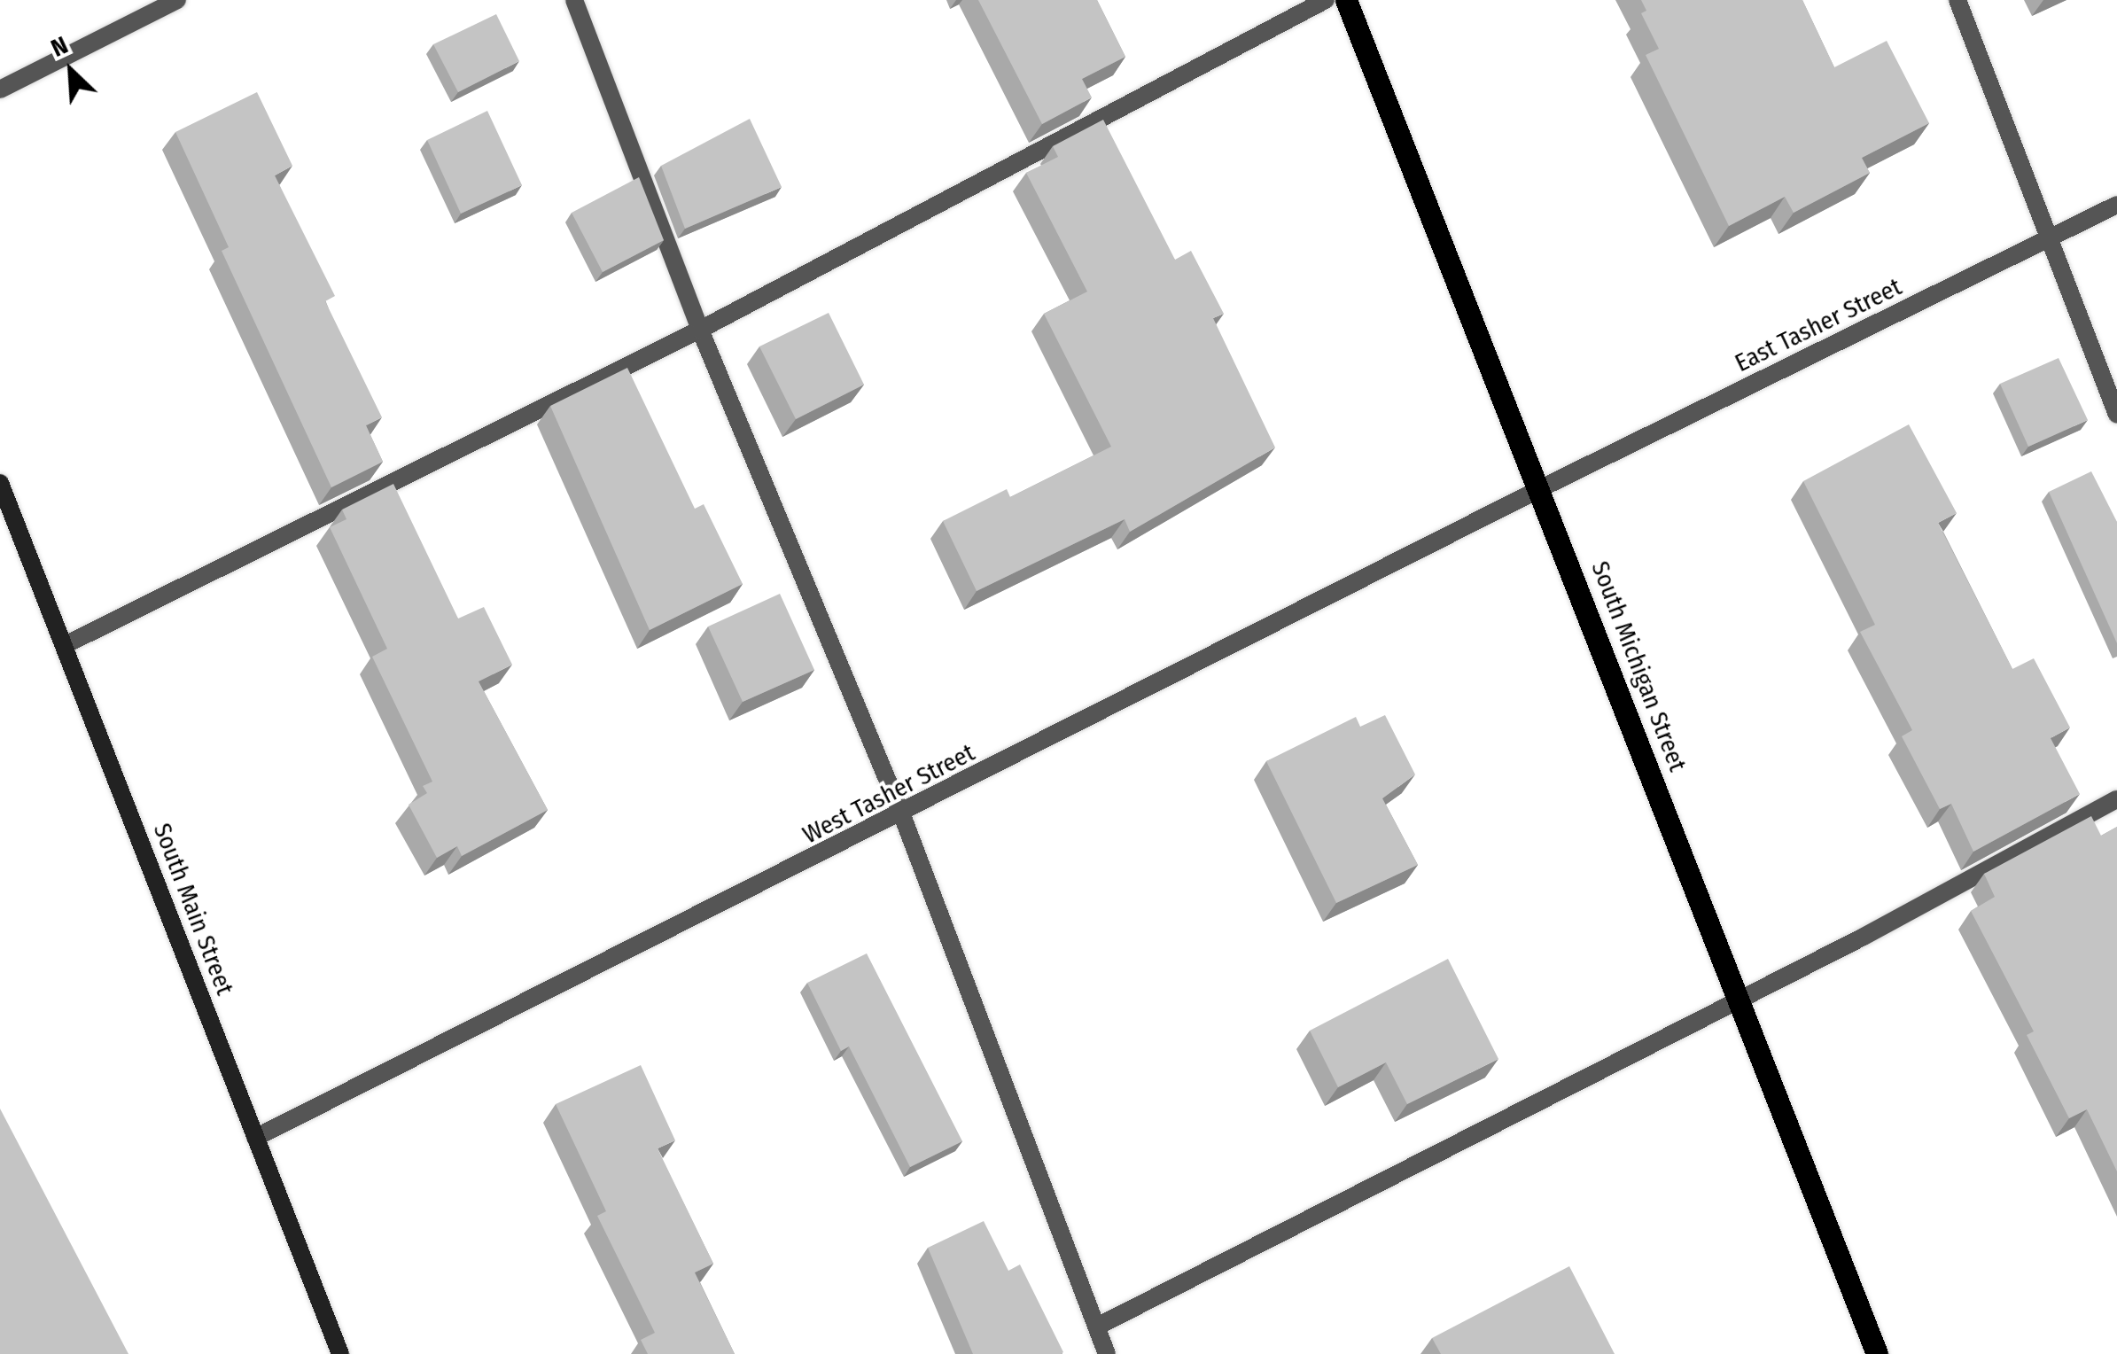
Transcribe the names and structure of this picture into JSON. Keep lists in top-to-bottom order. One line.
{"streets":{"main road":["South Michigan Street","South Main Street"],"street":["East Tasher Street","West Tasher Street"]},"crossings":[["East Tasher Street","South Michigan Street"],["East Tasher Street","West Tasher Street"],["South Michigan Street","West Tasher Street"],["West Tasher Street","South Main Street"]],"north":"top left"}
